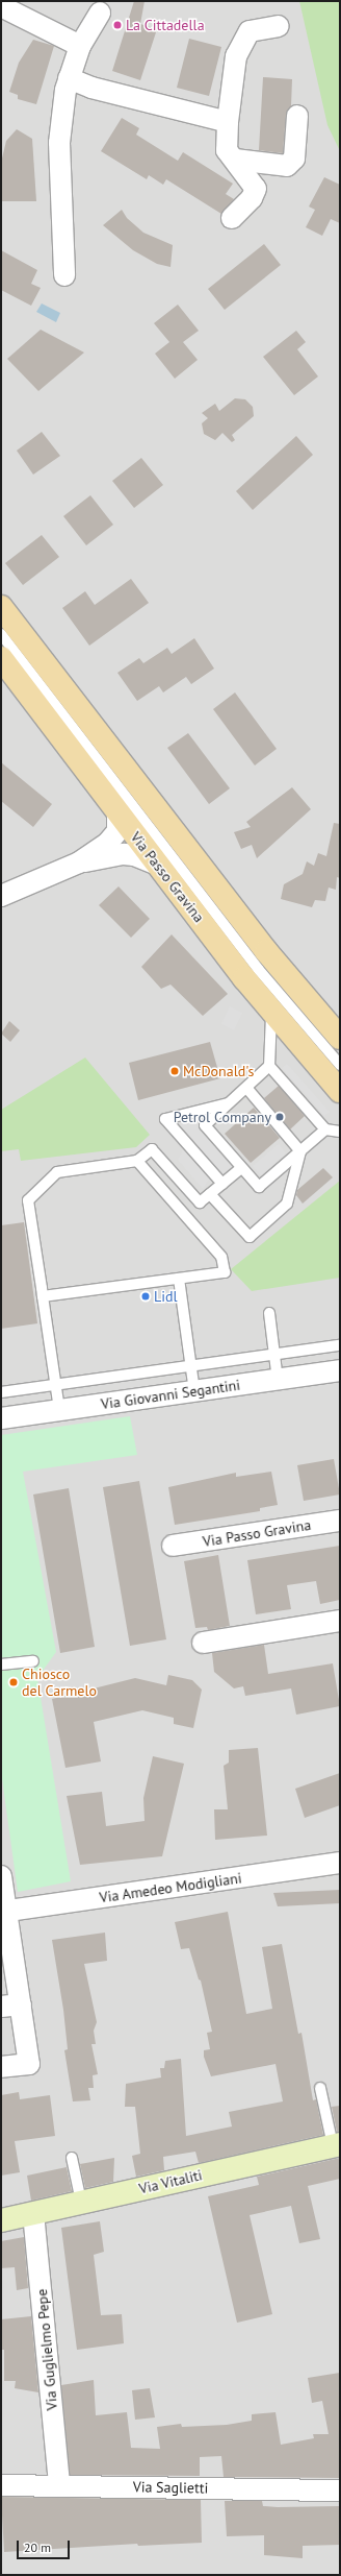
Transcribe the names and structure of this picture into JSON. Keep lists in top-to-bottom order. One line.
{"streets":{"main road":["Via Passo Gravina"],"street":["Via Giovanni Segantini","Via Amedeo Modigliani","Via Vitaliti","Via Guglielmo Pepe","Via Saglietti"]},"crossings":[["Via Vitaliti","Via Guglielmo Pepe"],["Via Guglielmo Pepe","Via Saglietti"]],"places":["La Cittadella","McDonald's","Petrol Company","Lidl","Chiosco del Carmelo"],"scale_bar":"20 m"}
